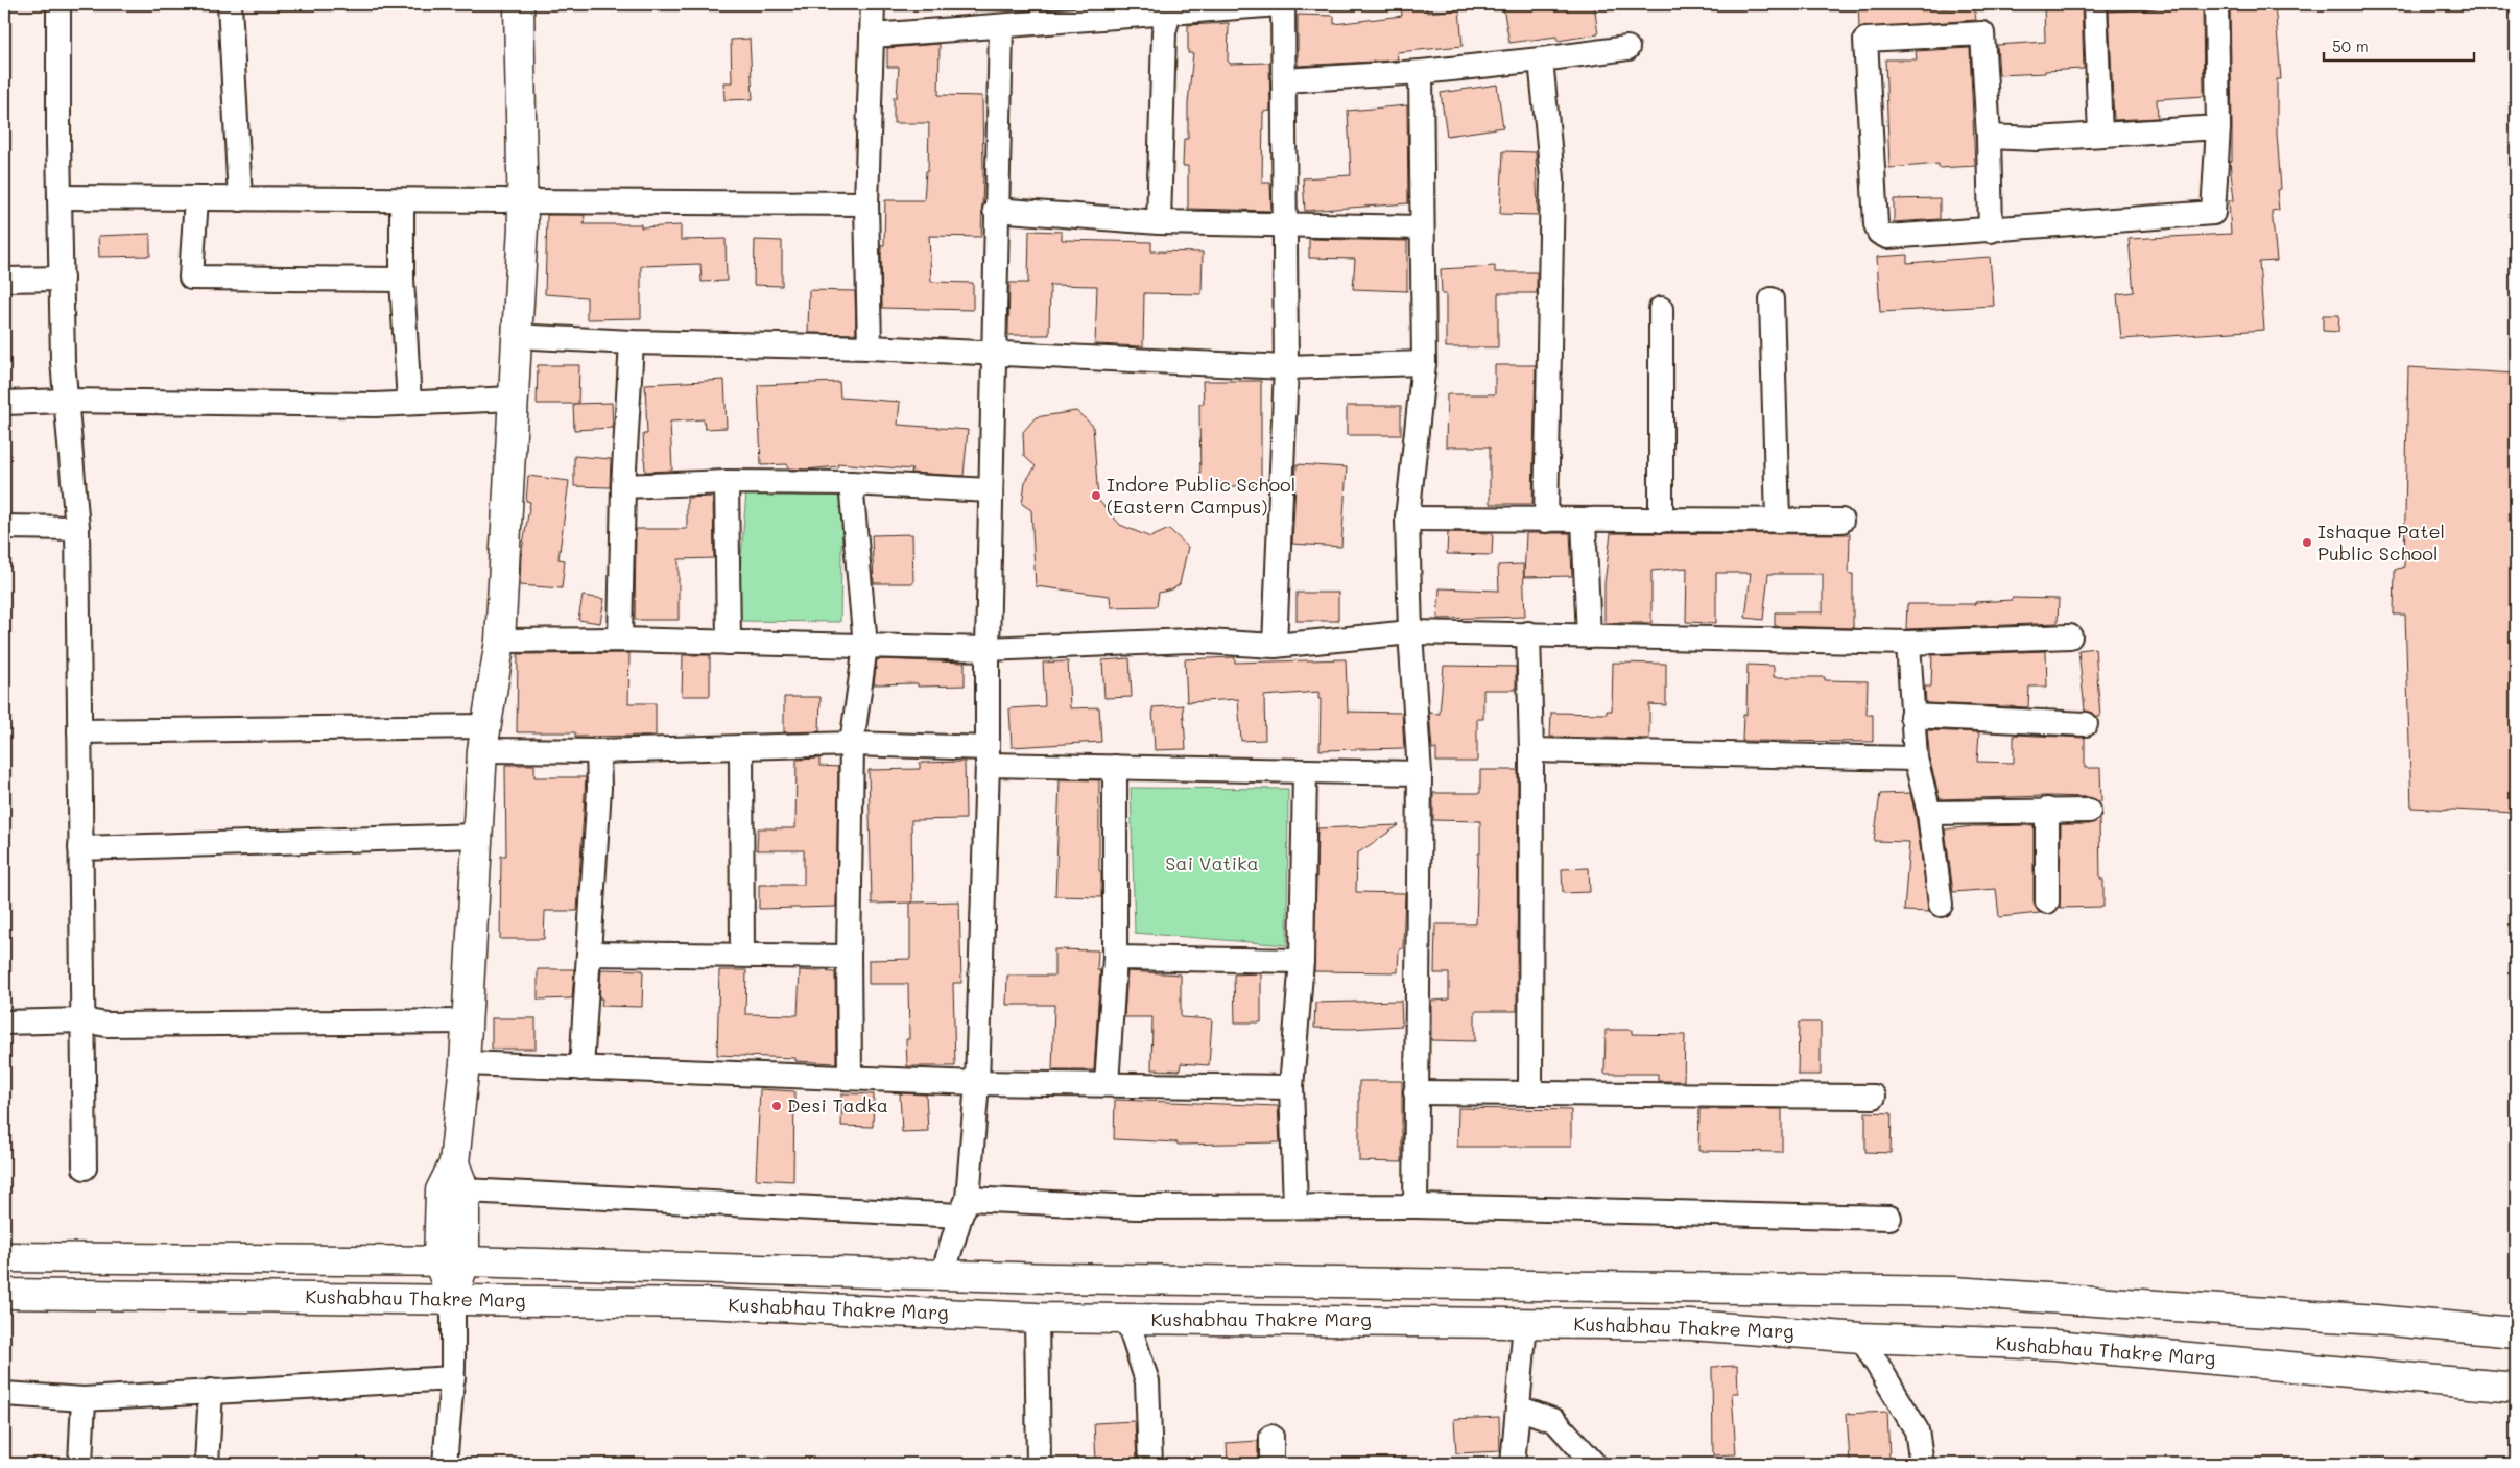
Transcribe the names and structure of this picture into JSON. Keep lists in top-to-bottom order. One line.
{"streets":{"main road":["Kushabhau Thakre Marg"]},"parks":["Sai Vatika"],"places":["Indore Public School (Eastern Campus)","Ishaque Patel Public School","Desi Tadka"],"scale_bar":"50 m"}
